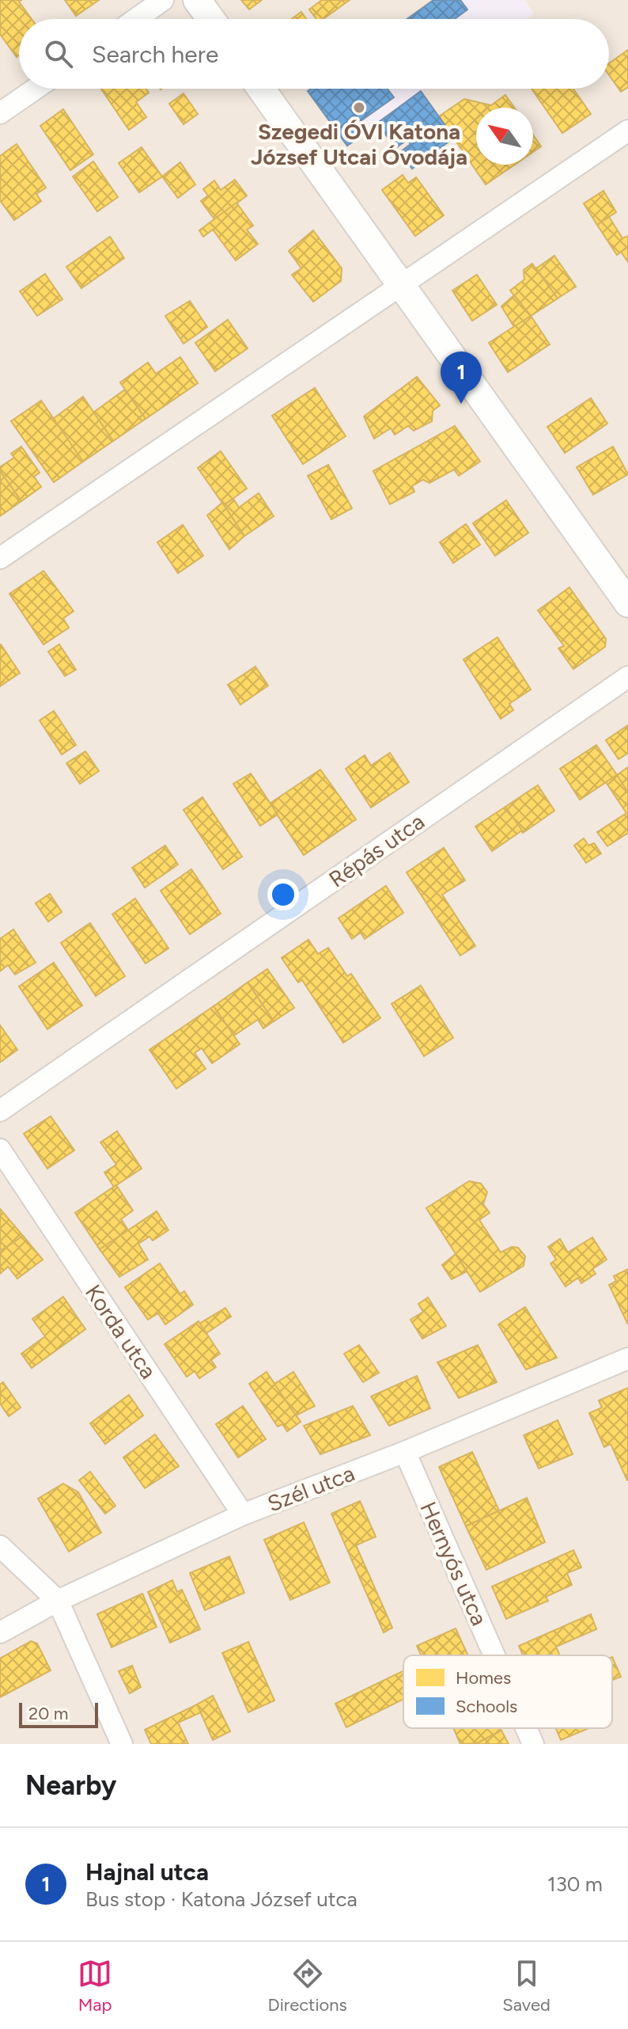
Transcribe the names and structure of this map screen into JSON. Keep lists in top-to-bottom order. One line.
{"streets":{"street":["Répás utca","Korda utca","Szél utca","Hernyós utca"]},"crossings":[["Korda utca","Szél utca"],["Szél utca","Hernyós utca"]],"places":["Szegedi ÓVI Katona József Utcai Óvodája"],"legend":["Homes","Schools"],"scale_bar":"20 m","north":"top left","page":{"search":"Search here","pins":"1","scale":"20 m","heading":"Nearby","list":[{"mark":"1","name":"Hajnal utca","note":"Bus stop · Katona József utca","value":"130 m"}],"nav":["Map","Directions","Saved"]}}
